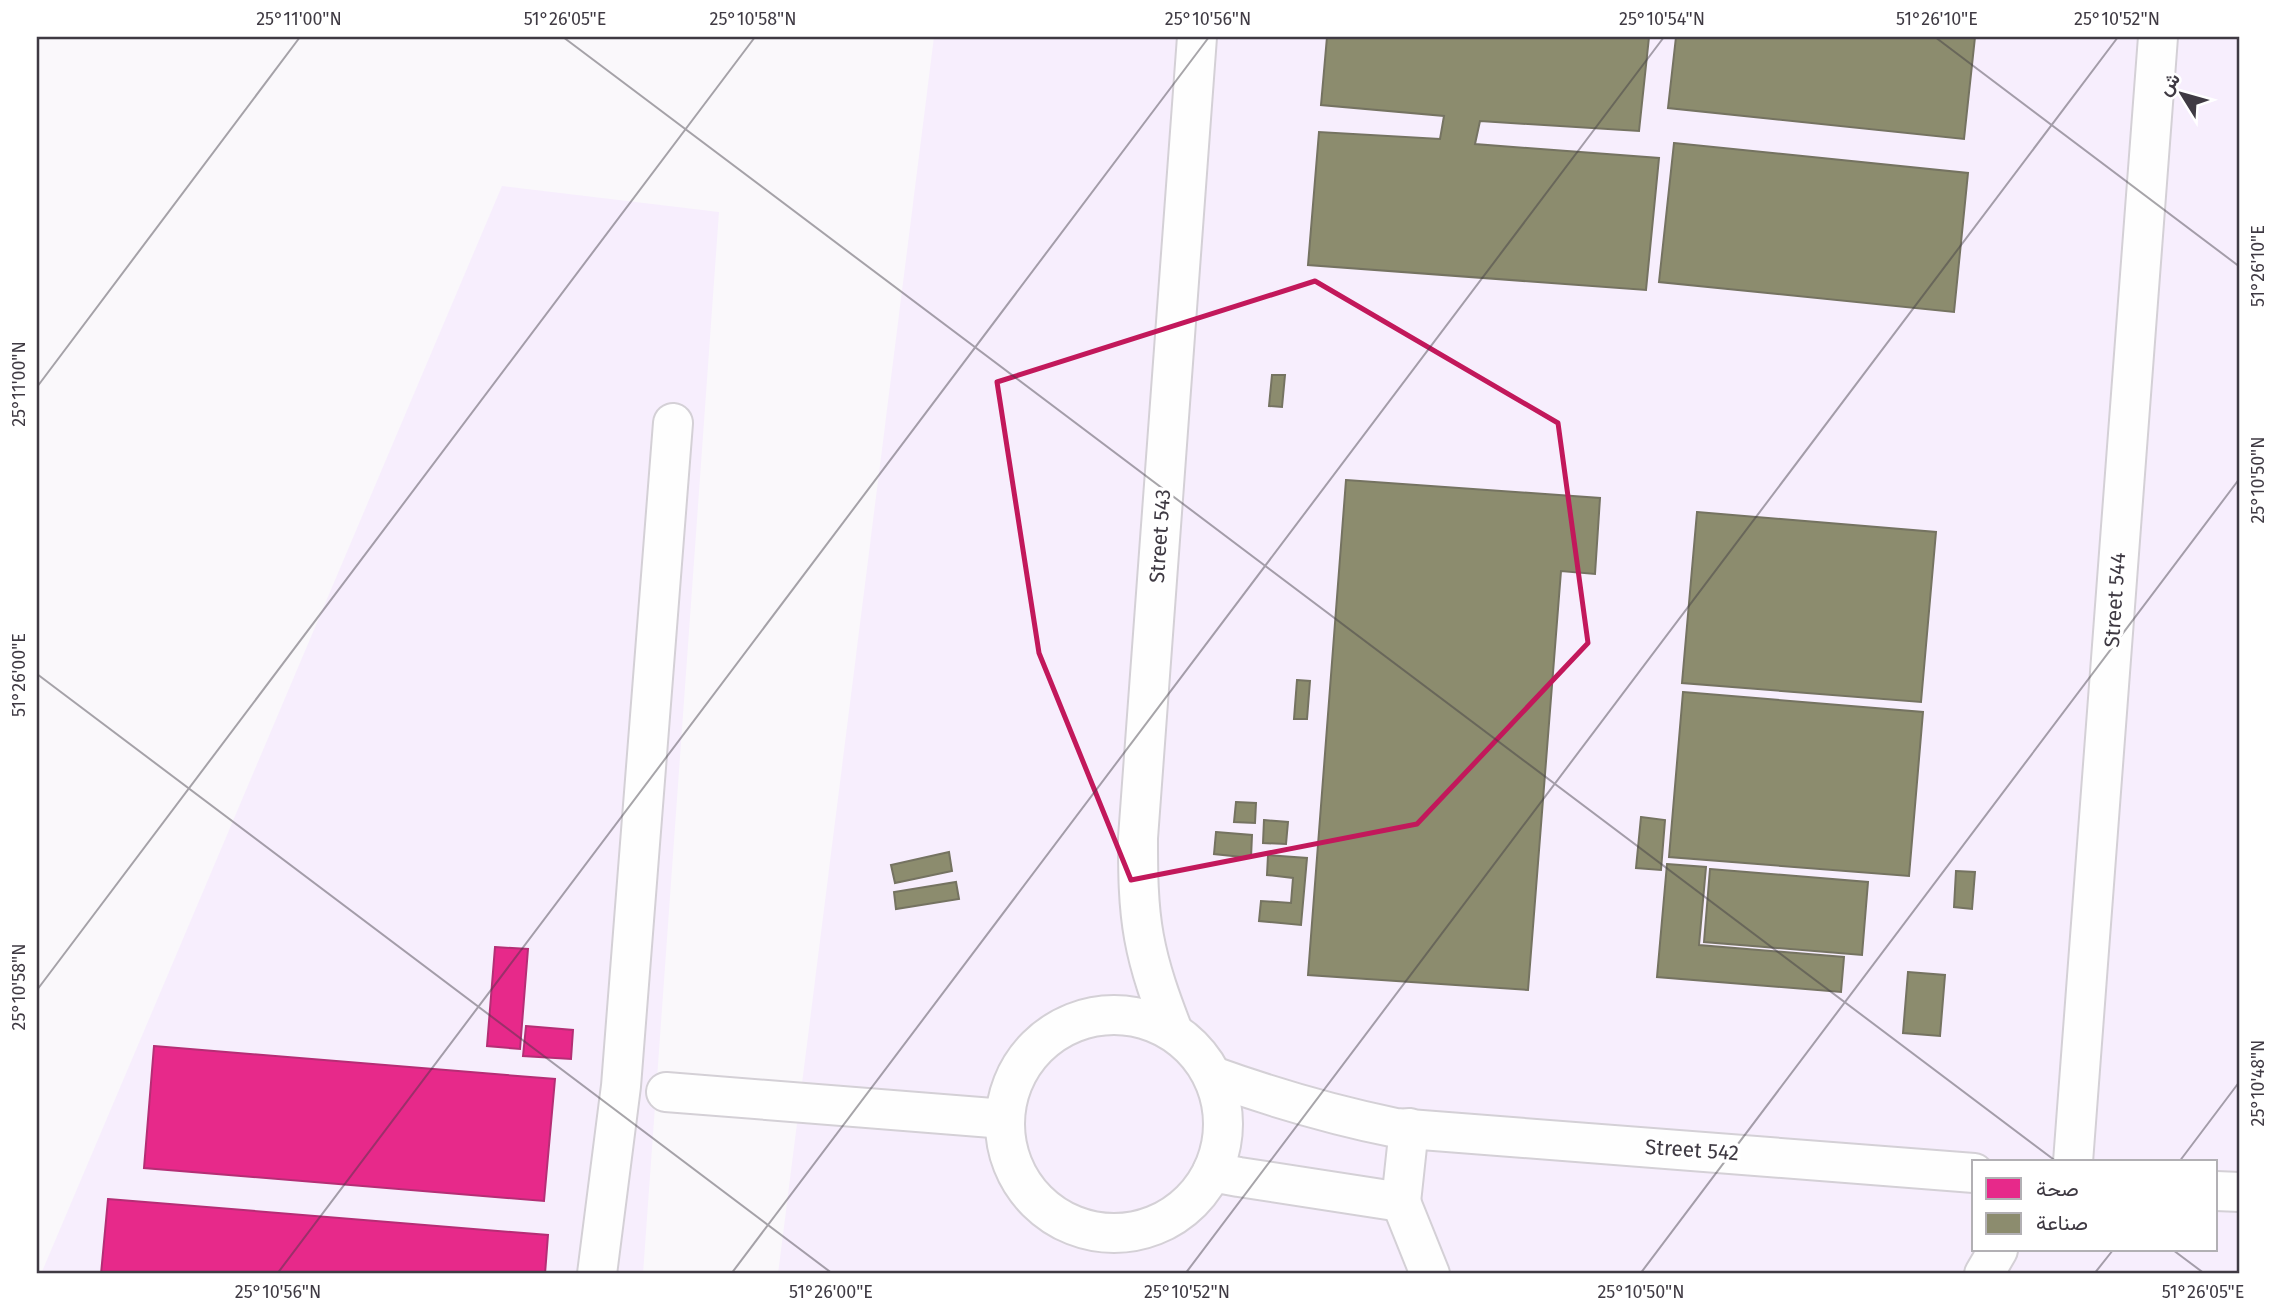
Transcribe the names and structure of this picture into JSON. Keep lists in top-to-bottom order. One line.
{"streets":{"street":["Street 543","Street 544","Street 542"]},"crossings":[["Street 543","Street 542"]],"legend":["صحة","صناعة"],"north":"top left","coordinates":["25°11'00\"N","51°26'05\"E","25°10'58\"N","25°10'56\"N","25°10'54\"N","51°26'10\"E","25°10'52\"N","25°10'50\"N","51°26'00\"E","25°10'48\"N"]}
